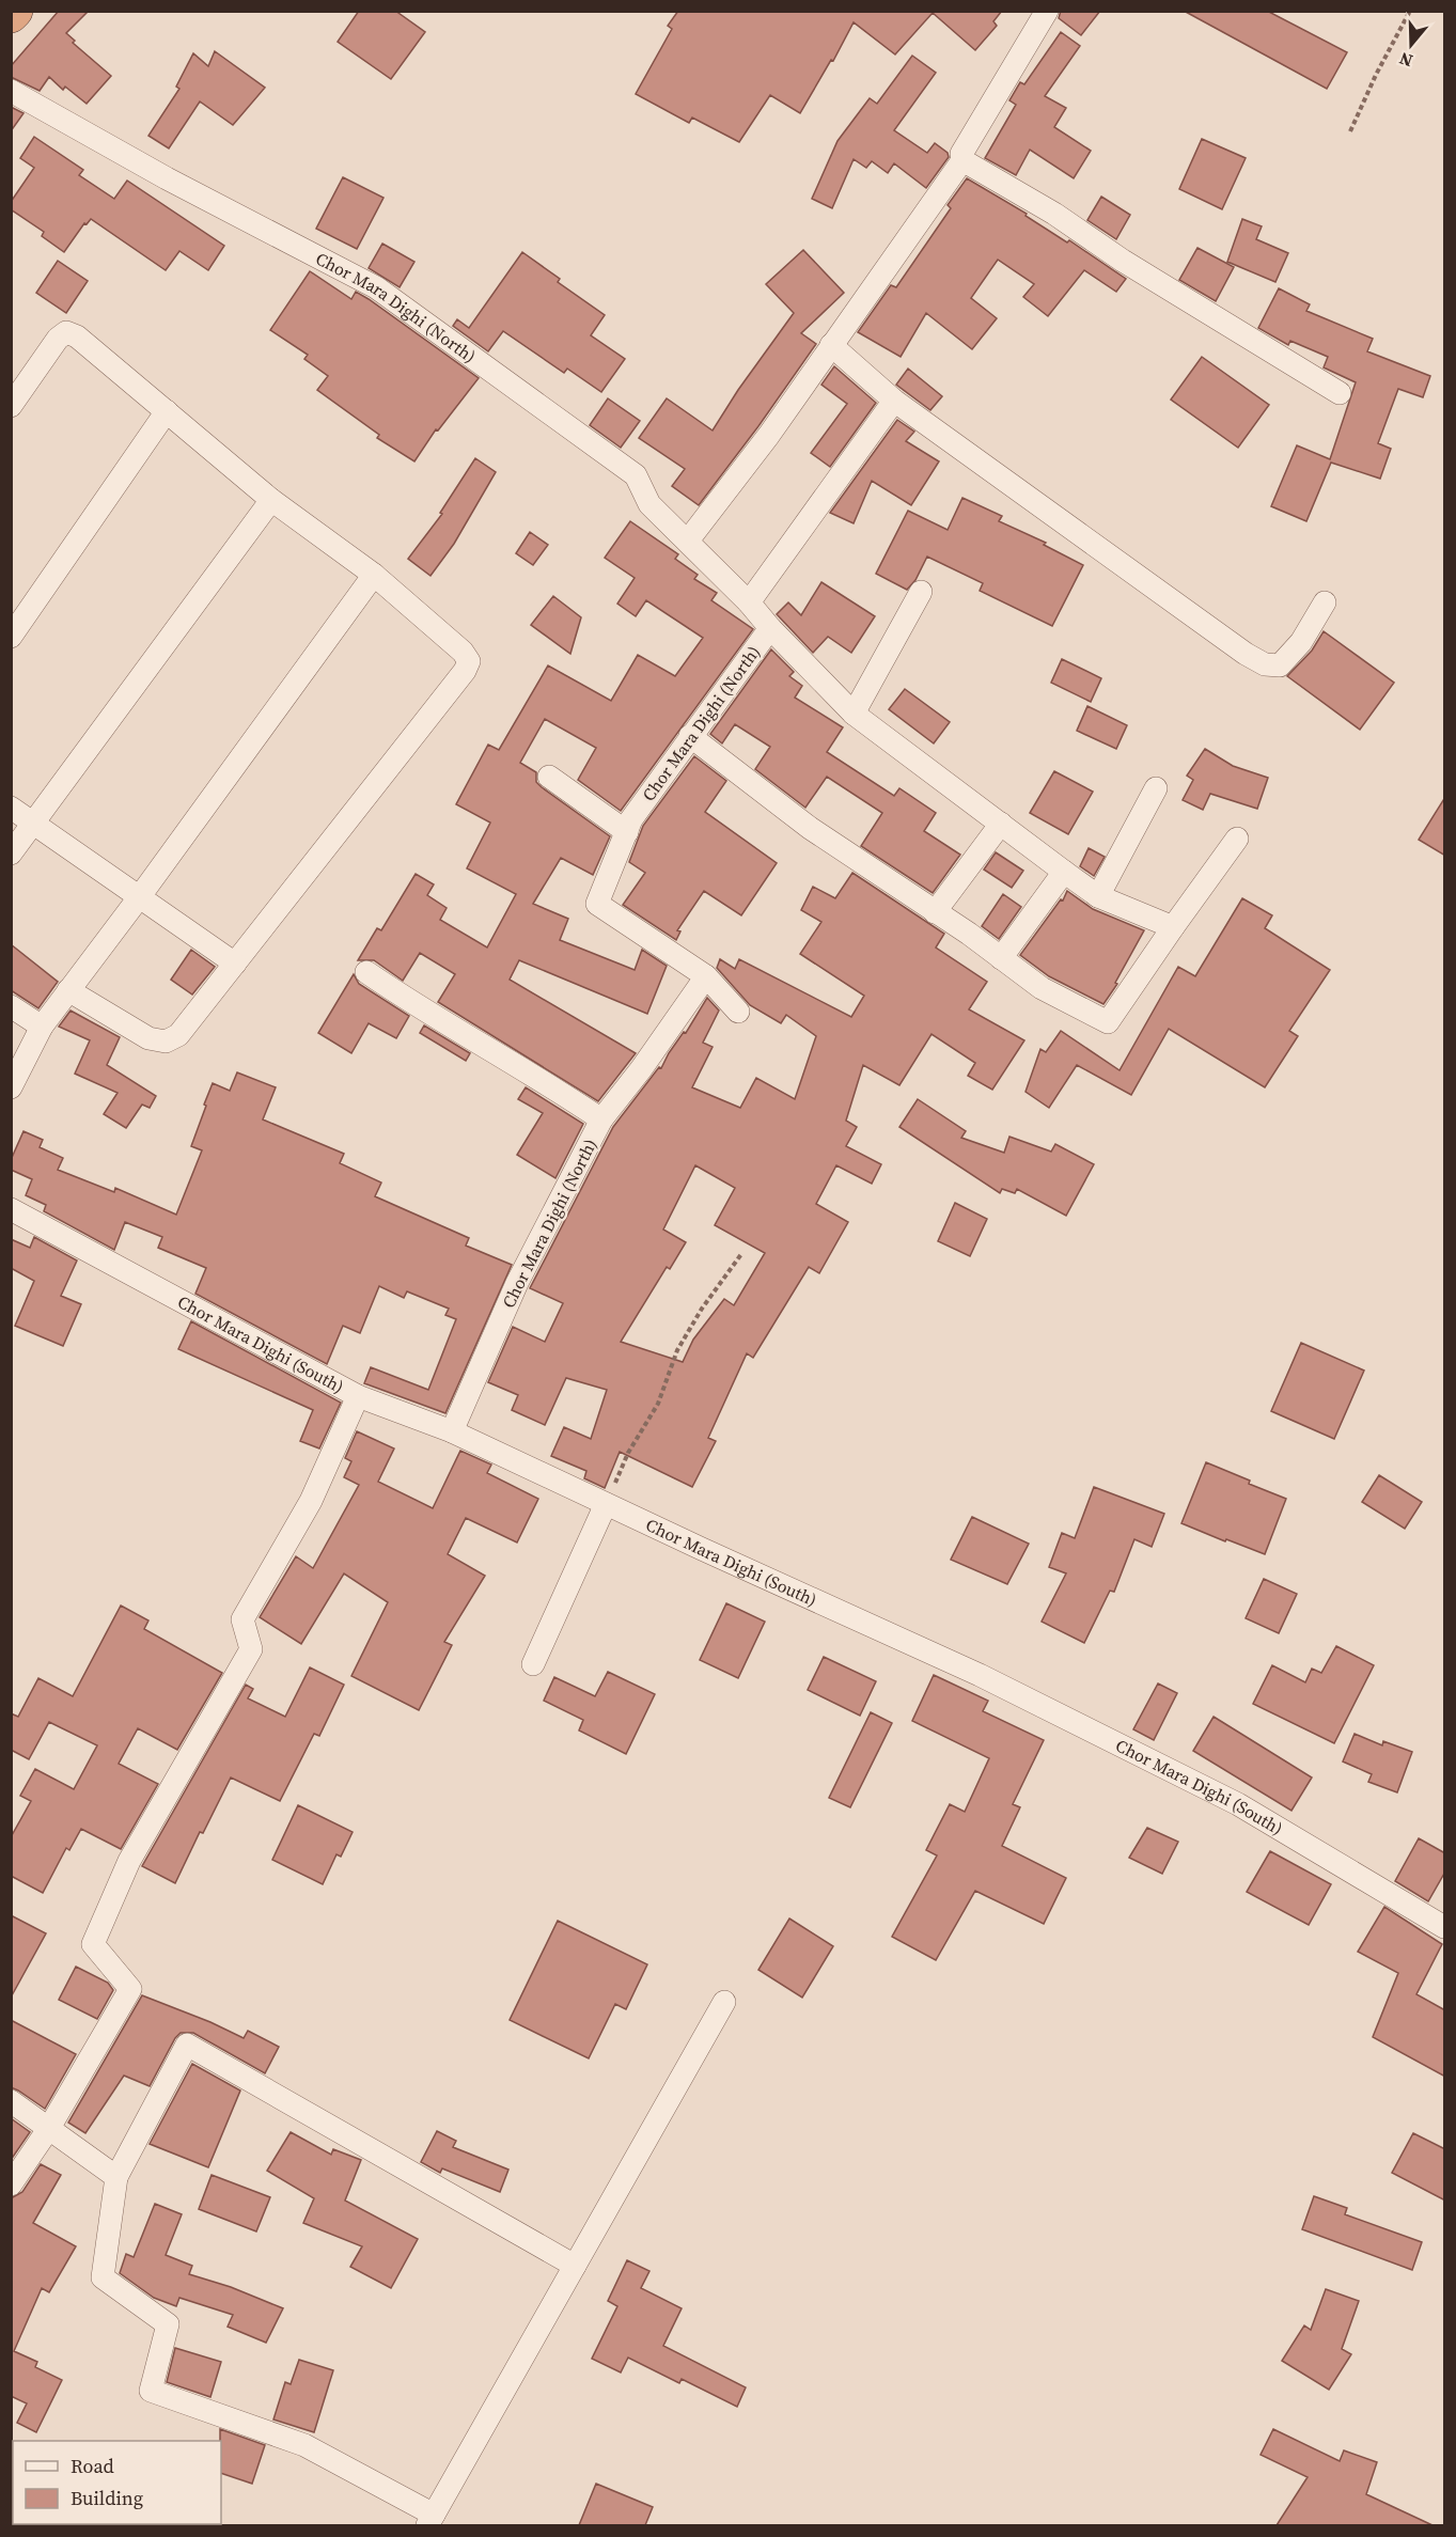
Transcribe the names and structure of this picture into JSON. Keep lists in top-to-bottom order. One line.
{"streets":{"street":["Chor Mara Dighi (North)","Chor Mara Dighi (South)"]},"crossings":[["Chor Mara Dighi (North)","Chor Mara Dighi (South)"]],"legend":["Road","Building"],"north":"bottom"}
